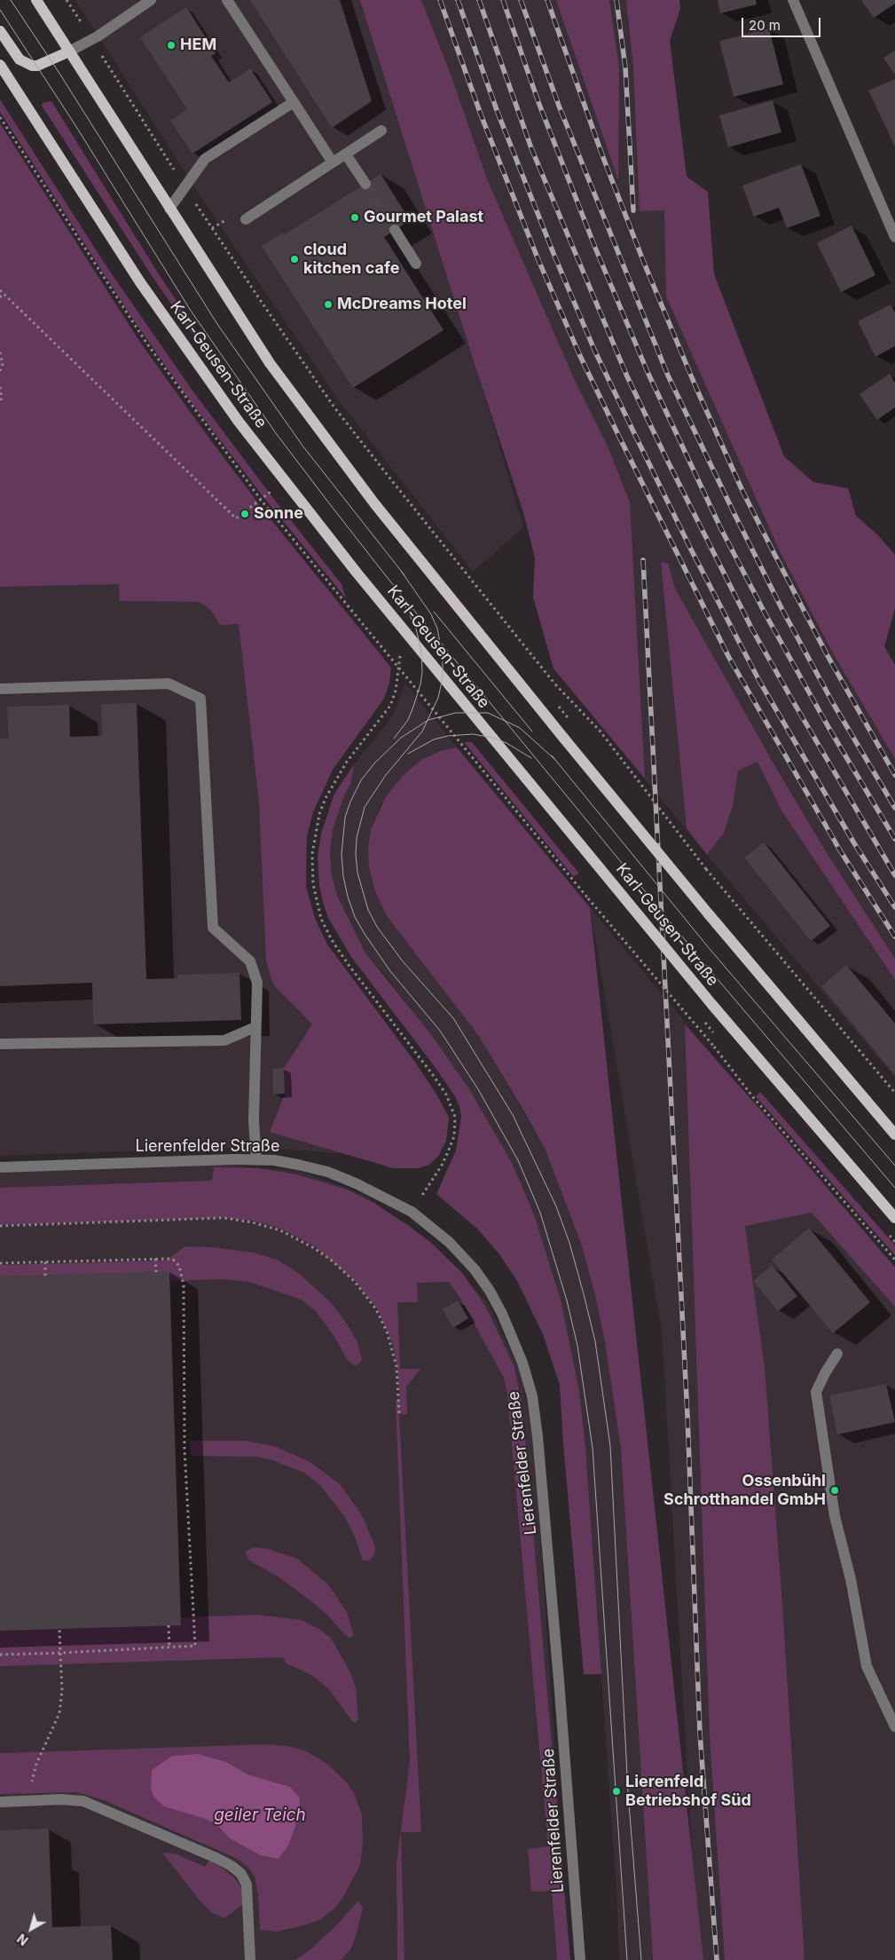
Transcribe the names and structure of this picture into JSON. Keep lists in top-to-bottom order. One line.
{"streets":{"main road":["Karl-Geusen-Straße"],"street":["Lierenfelder Straße"]},"water":["geiler Teich"],"places":["HEM","Gourmet Palast","cloud kitchen cafe","McDreams Hotel","Sonne","Ossenbühl Schrotthandel GmbH","Lierenfeld Betriebshof Süd"],"scale_bar":"20 m","north":"bottom left"}
